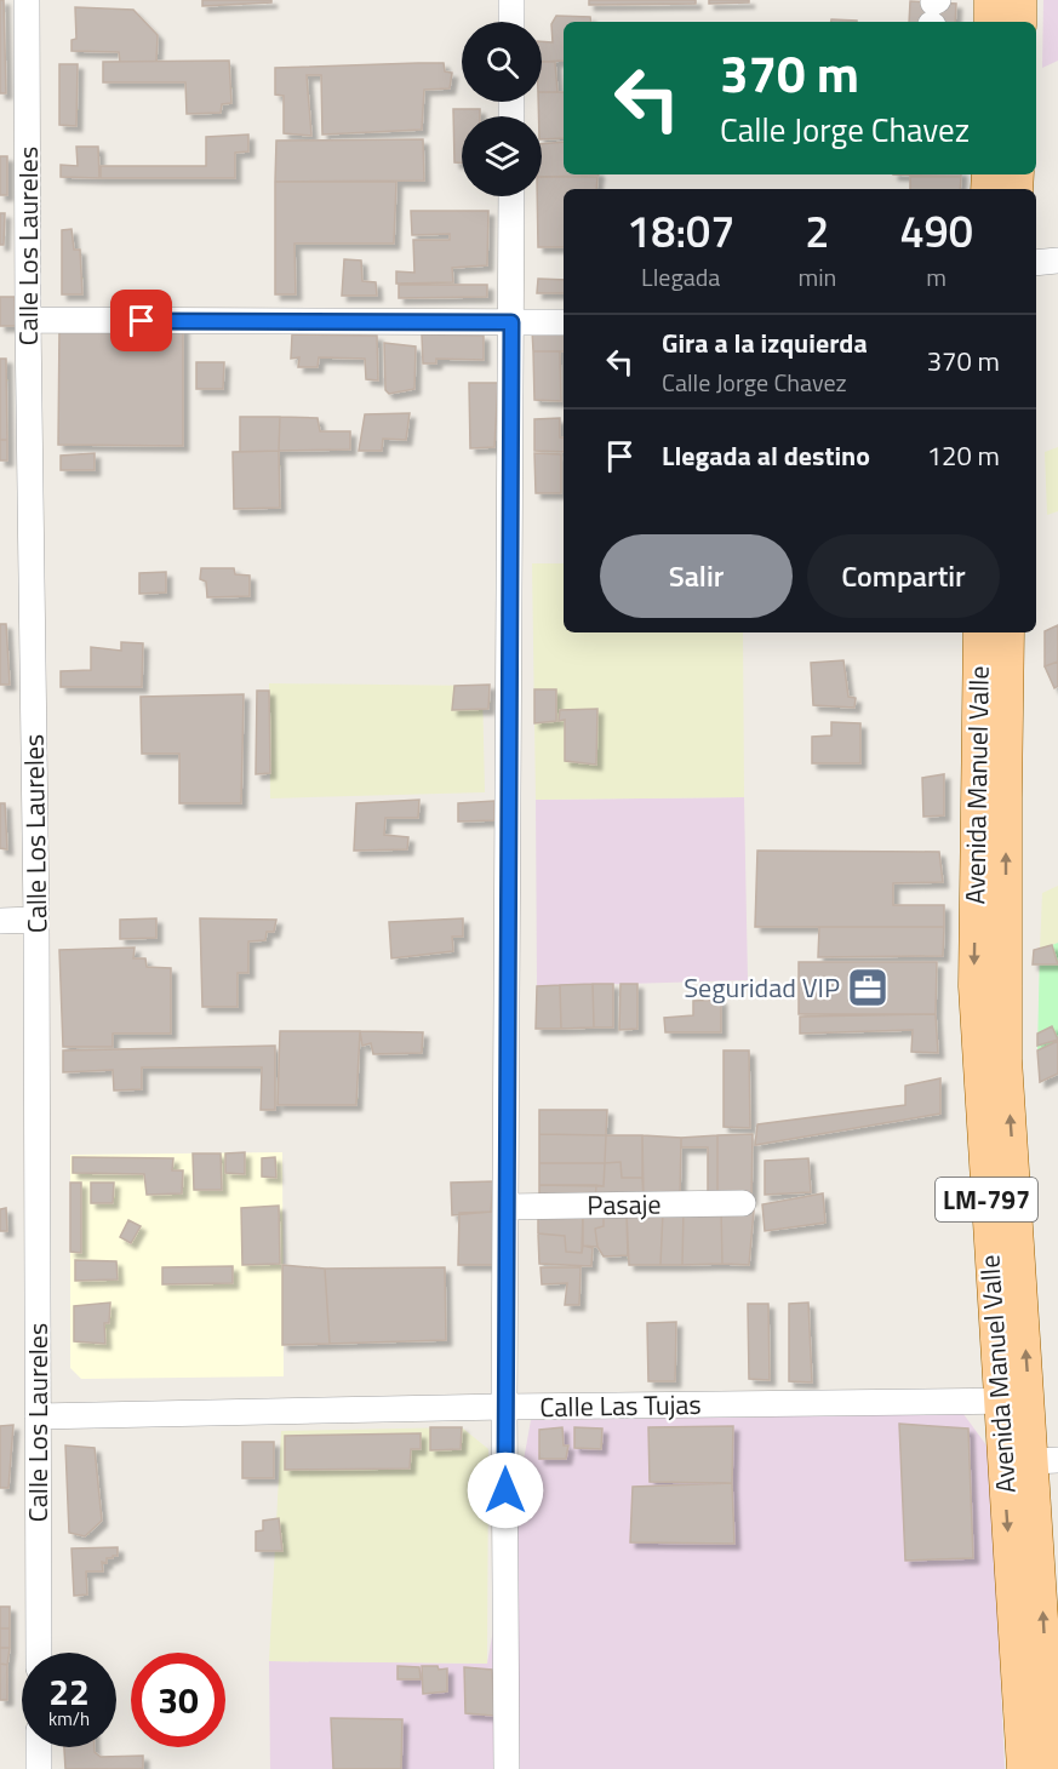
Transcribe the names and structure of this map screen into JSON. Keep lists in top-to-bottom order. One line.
{"streets":{"main road":["Avenida Manuel Valle","LM-797"],"street":["Calle Los Laureles","Pasaje","Calle Las Tujas"]},"crossings":[["Calle Los Laureles","Calle Las Tujas"],["Avenida Manuel Valle","Calle Las Tujas"]],"places":{"office":["Seguridad VIP"]},"page":{"turn":["370 m","Calle Jorge Chavez"],"eta":["18:07","Llegada","2","min","490","m"],"list":[{"name":"Gira a la izquierda","note":"Calle Jorge Chavez","value":"370 m"},{"name":"Llegada al destino","value":"120 m"}],"buttons":["Salir","Compartir"],"speed":"22 km/h","limit":"30"}}
